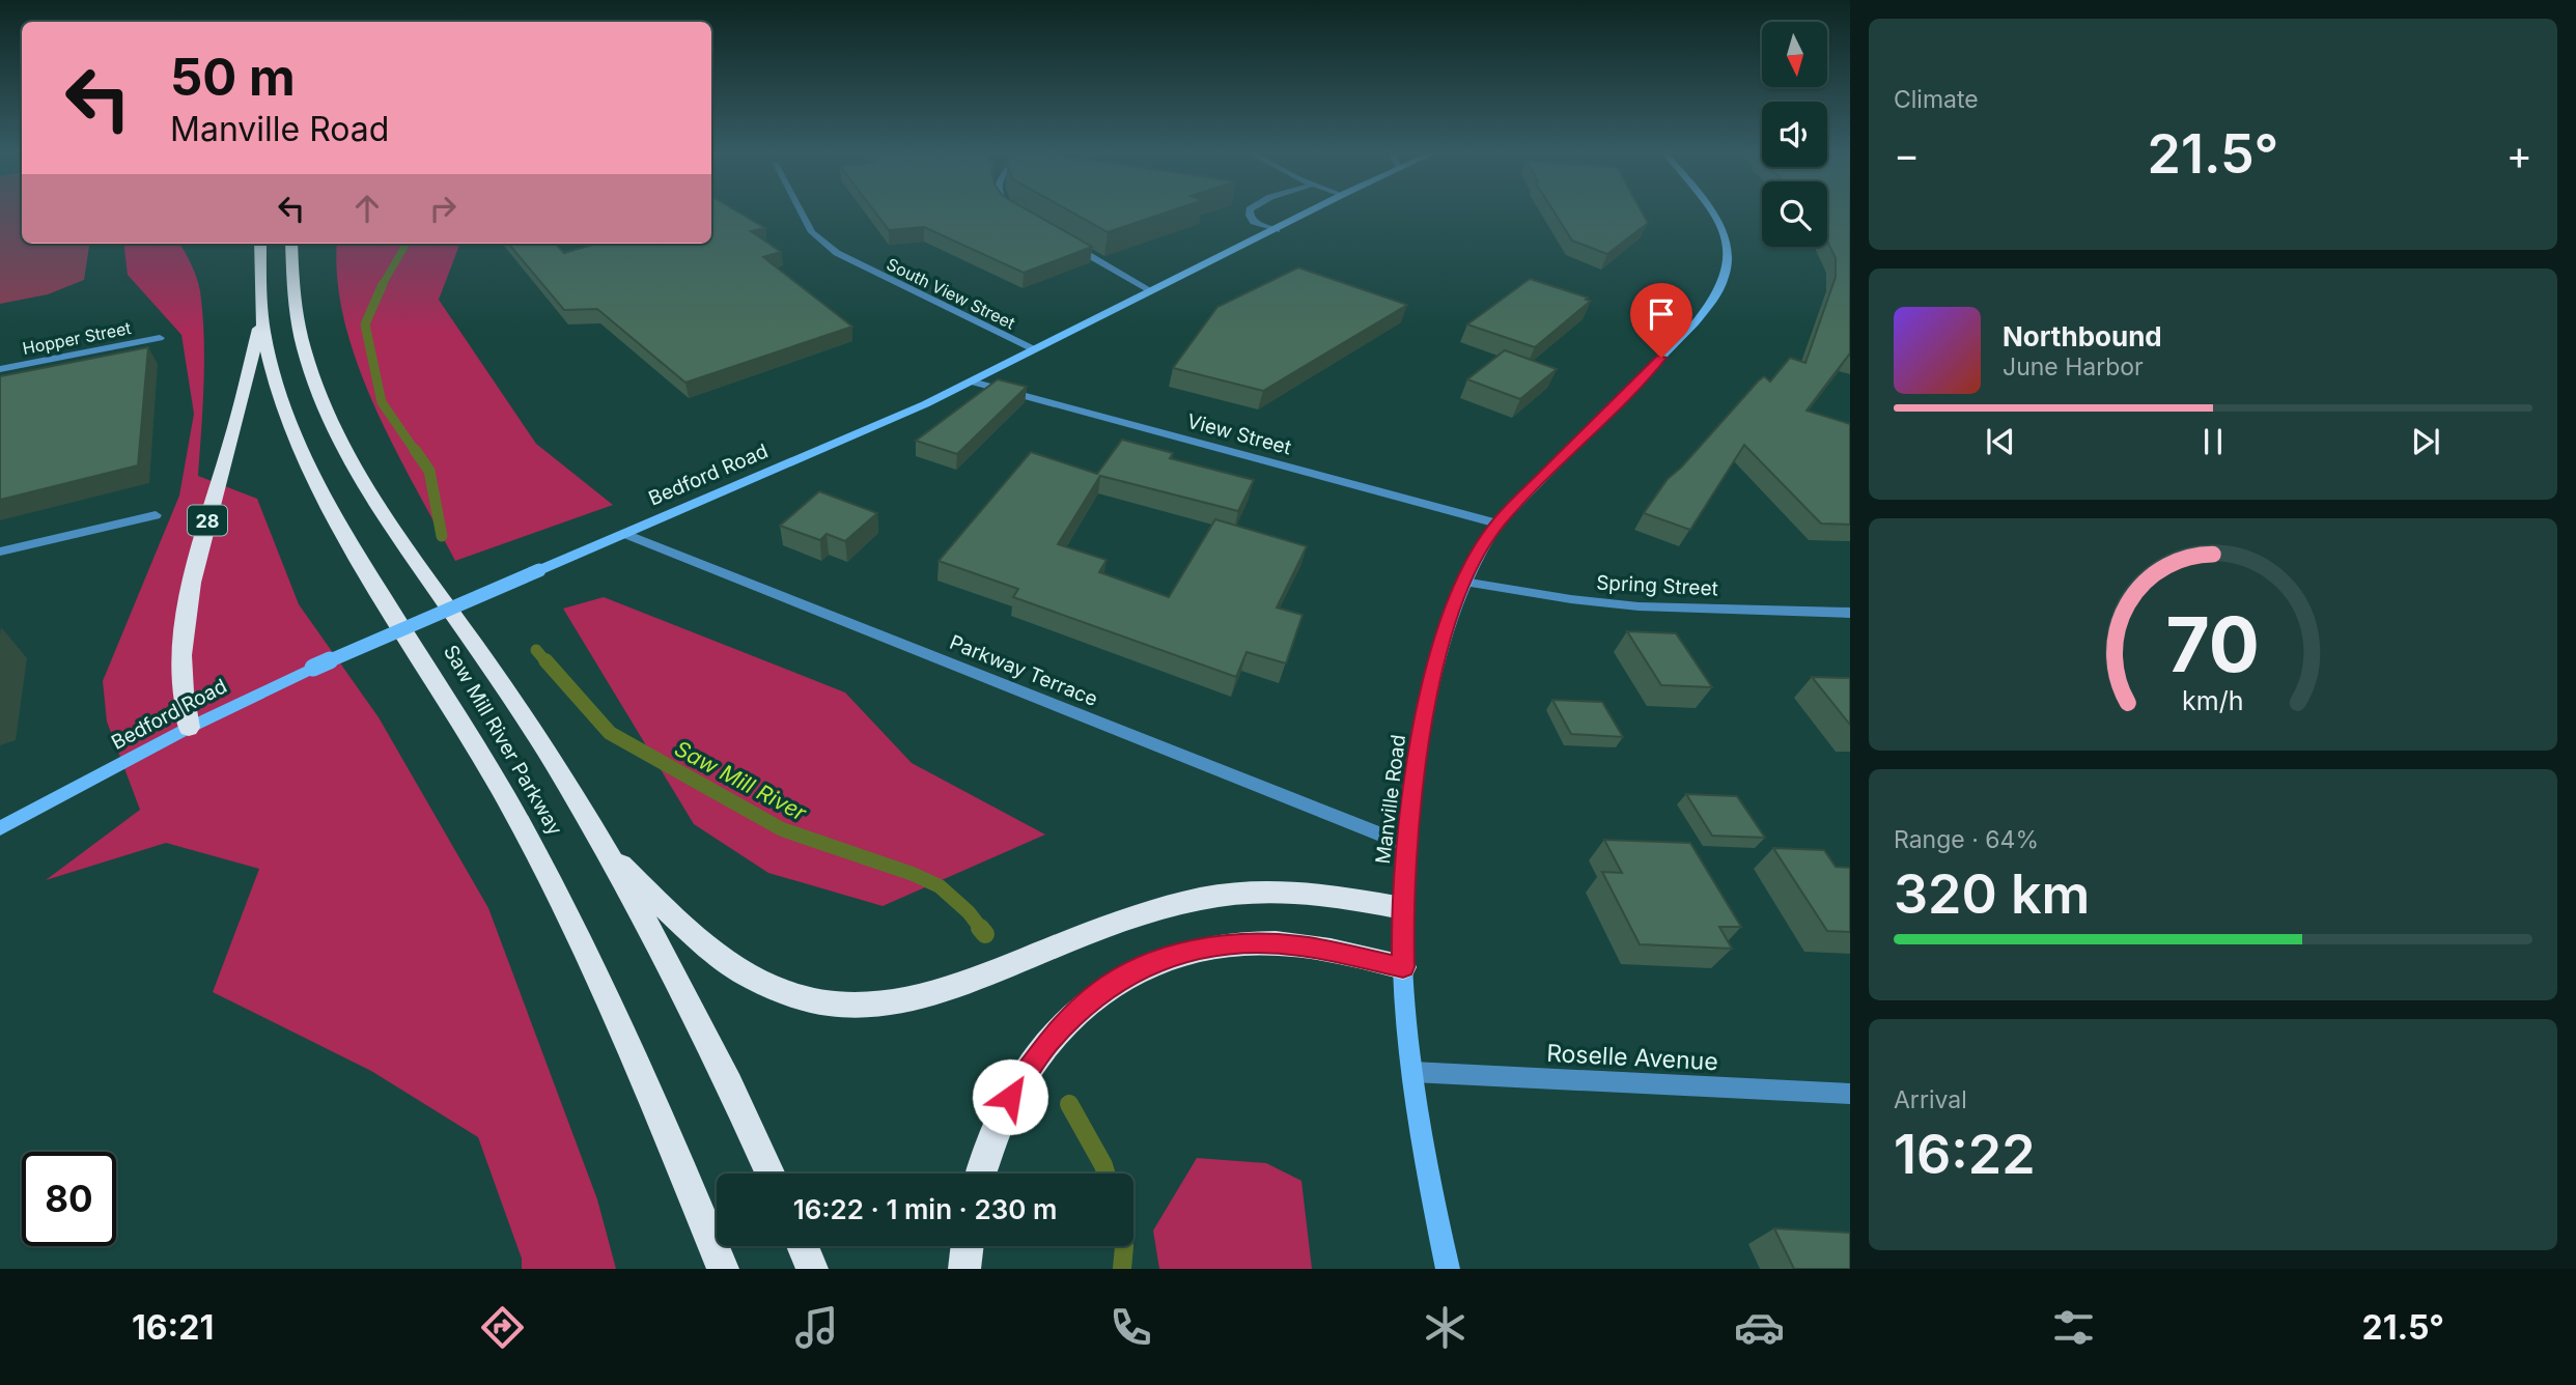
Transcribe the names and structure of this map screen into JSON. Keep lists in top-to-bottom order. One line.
{"streets":{"highway":["28","Saw Mill River Parkway"],"main road":["Bedford Road","Manville Road"],"street":["South View Street","Hopper Street","View Street","Spring Street","Parkway Terrace","Roselle Avenue"]},"crossings":[["South View Street","Bedford Road"],["View Street","Bedford Road"],["View Street","Manville Road"],["Bedford Road","28"],["Bedford Road","Parkway Terrace"],["28","Saw Mill River Parkway"],["Spring Street","Manville Road"],["Parkway Terrace","Manville Road"],["Manville Road","Roselle Avenue"]],"water":["Saw Mill River"],"north":"bottom","page":{"tile":["Climate",["Range · 64%","320 km"],["Arrival","16:22"]],"turn":["50 m","Manville Road"],"heat":["−","21.5°","+"],"song":["Northbound","June Harbor"],"limit":"80","trip":"16:22 · 1 min · 230 m","tabs":["16:21","21.5°"],"gauge":["70","km/h"]}}
